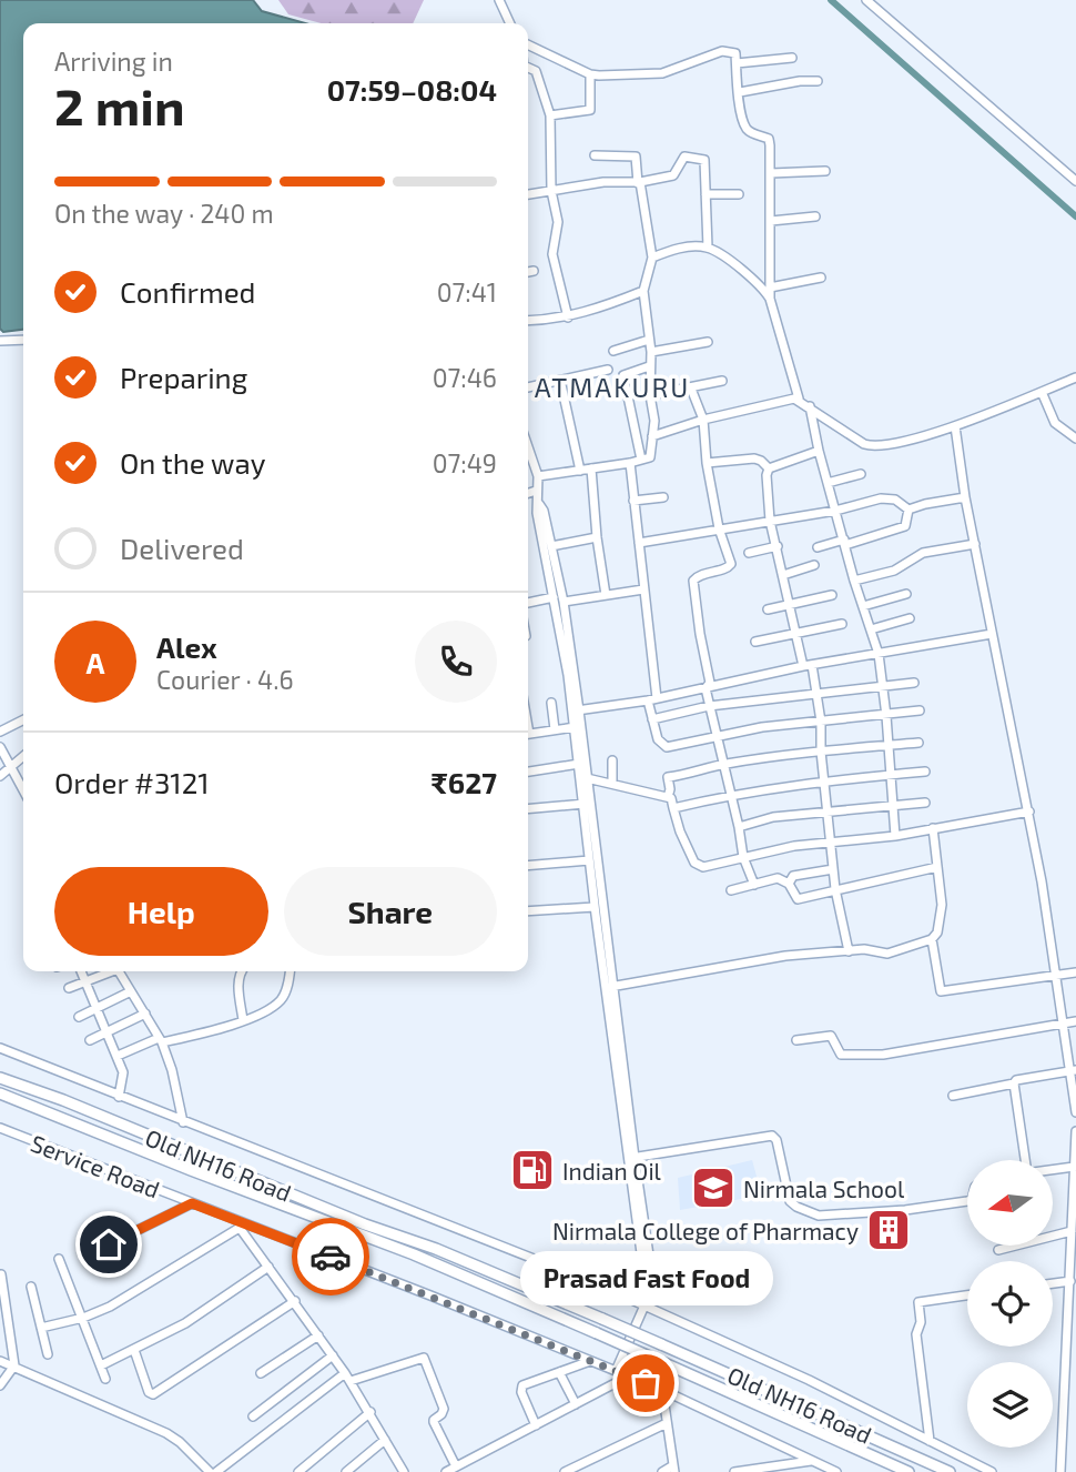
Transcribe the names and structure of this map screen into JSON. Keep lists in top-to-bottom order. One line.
{"streets":{"main road":["Old NH16 Road"],"street":["Service Road"]},"districts":["ATMAKURU"],"places":{"fuel station":["Indian Oil"],"school or university":["Nirmala School"],"building":["Nirmala College of Pharmacy"],"other":["Prasad Fast Food"]},"north":"left","page":{"heading":["2 min","Arriving in","07:59–08:04"],"panel":["Alex","Courier · 4.6","Order #3121","₹627"],"bar":"On the way · 240 m","list":[["Confirmed","07:41"],["Preparing","07:46"],["On the way","07:49"],"Delivered"],"round":"A","buttons":["Help","Share"],"bubble":"Prasad Fast Food"}}
